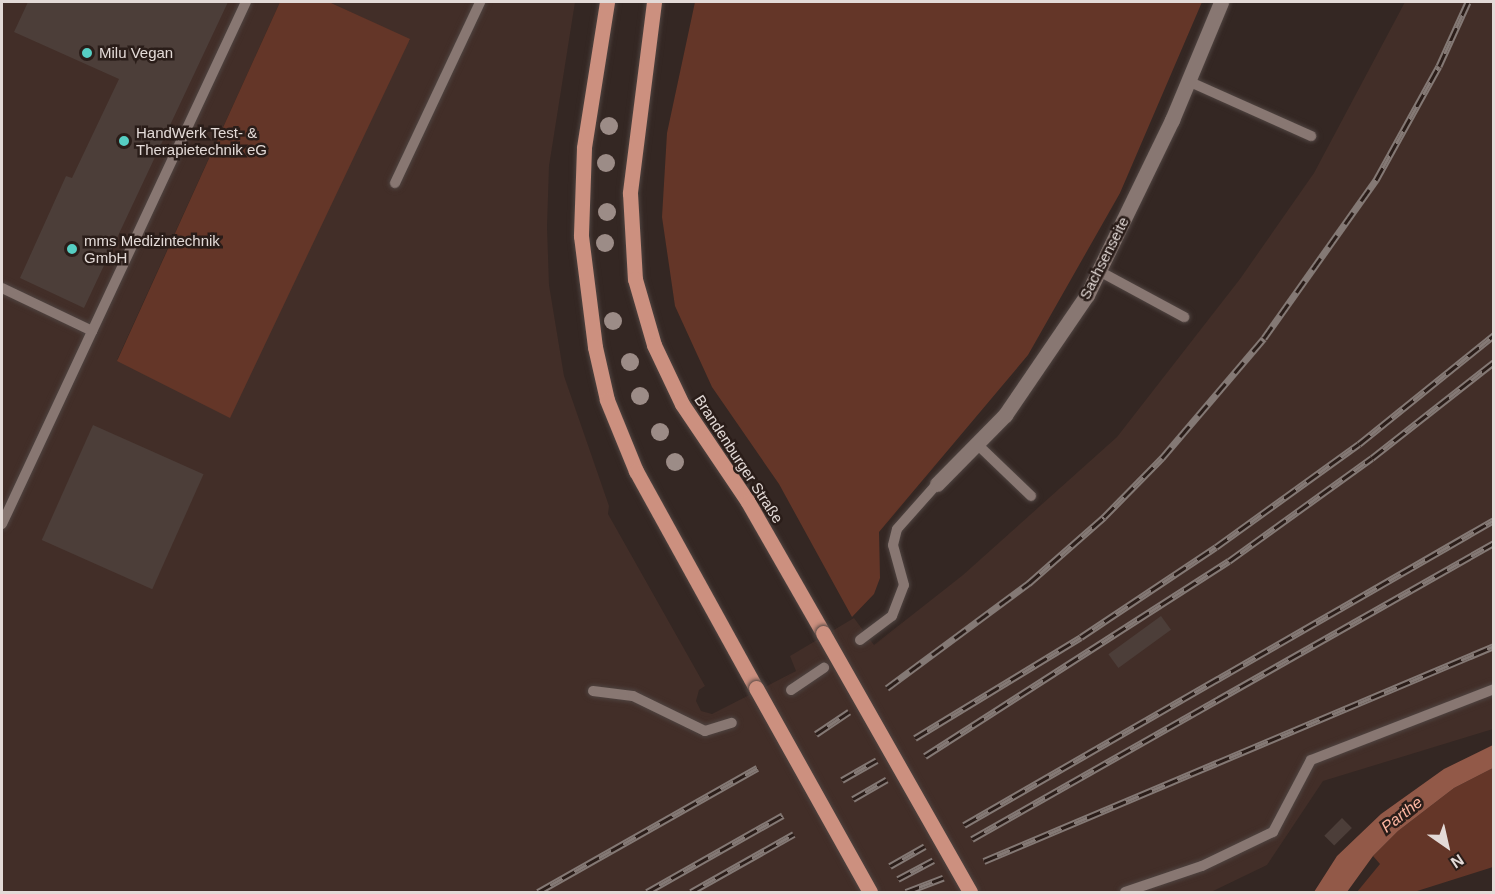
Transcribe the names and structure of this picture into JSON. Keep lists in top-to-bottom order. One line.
{"streets":{"main road":["Brandenburger Straße"],"street":["Sachsenseite"]},"water":["Parthe"],"places":["Milu Vegan","HandWerk Test- & Therapietechnik eG","mms Medizintechnik GmbH"],"north":"bottom right"}
